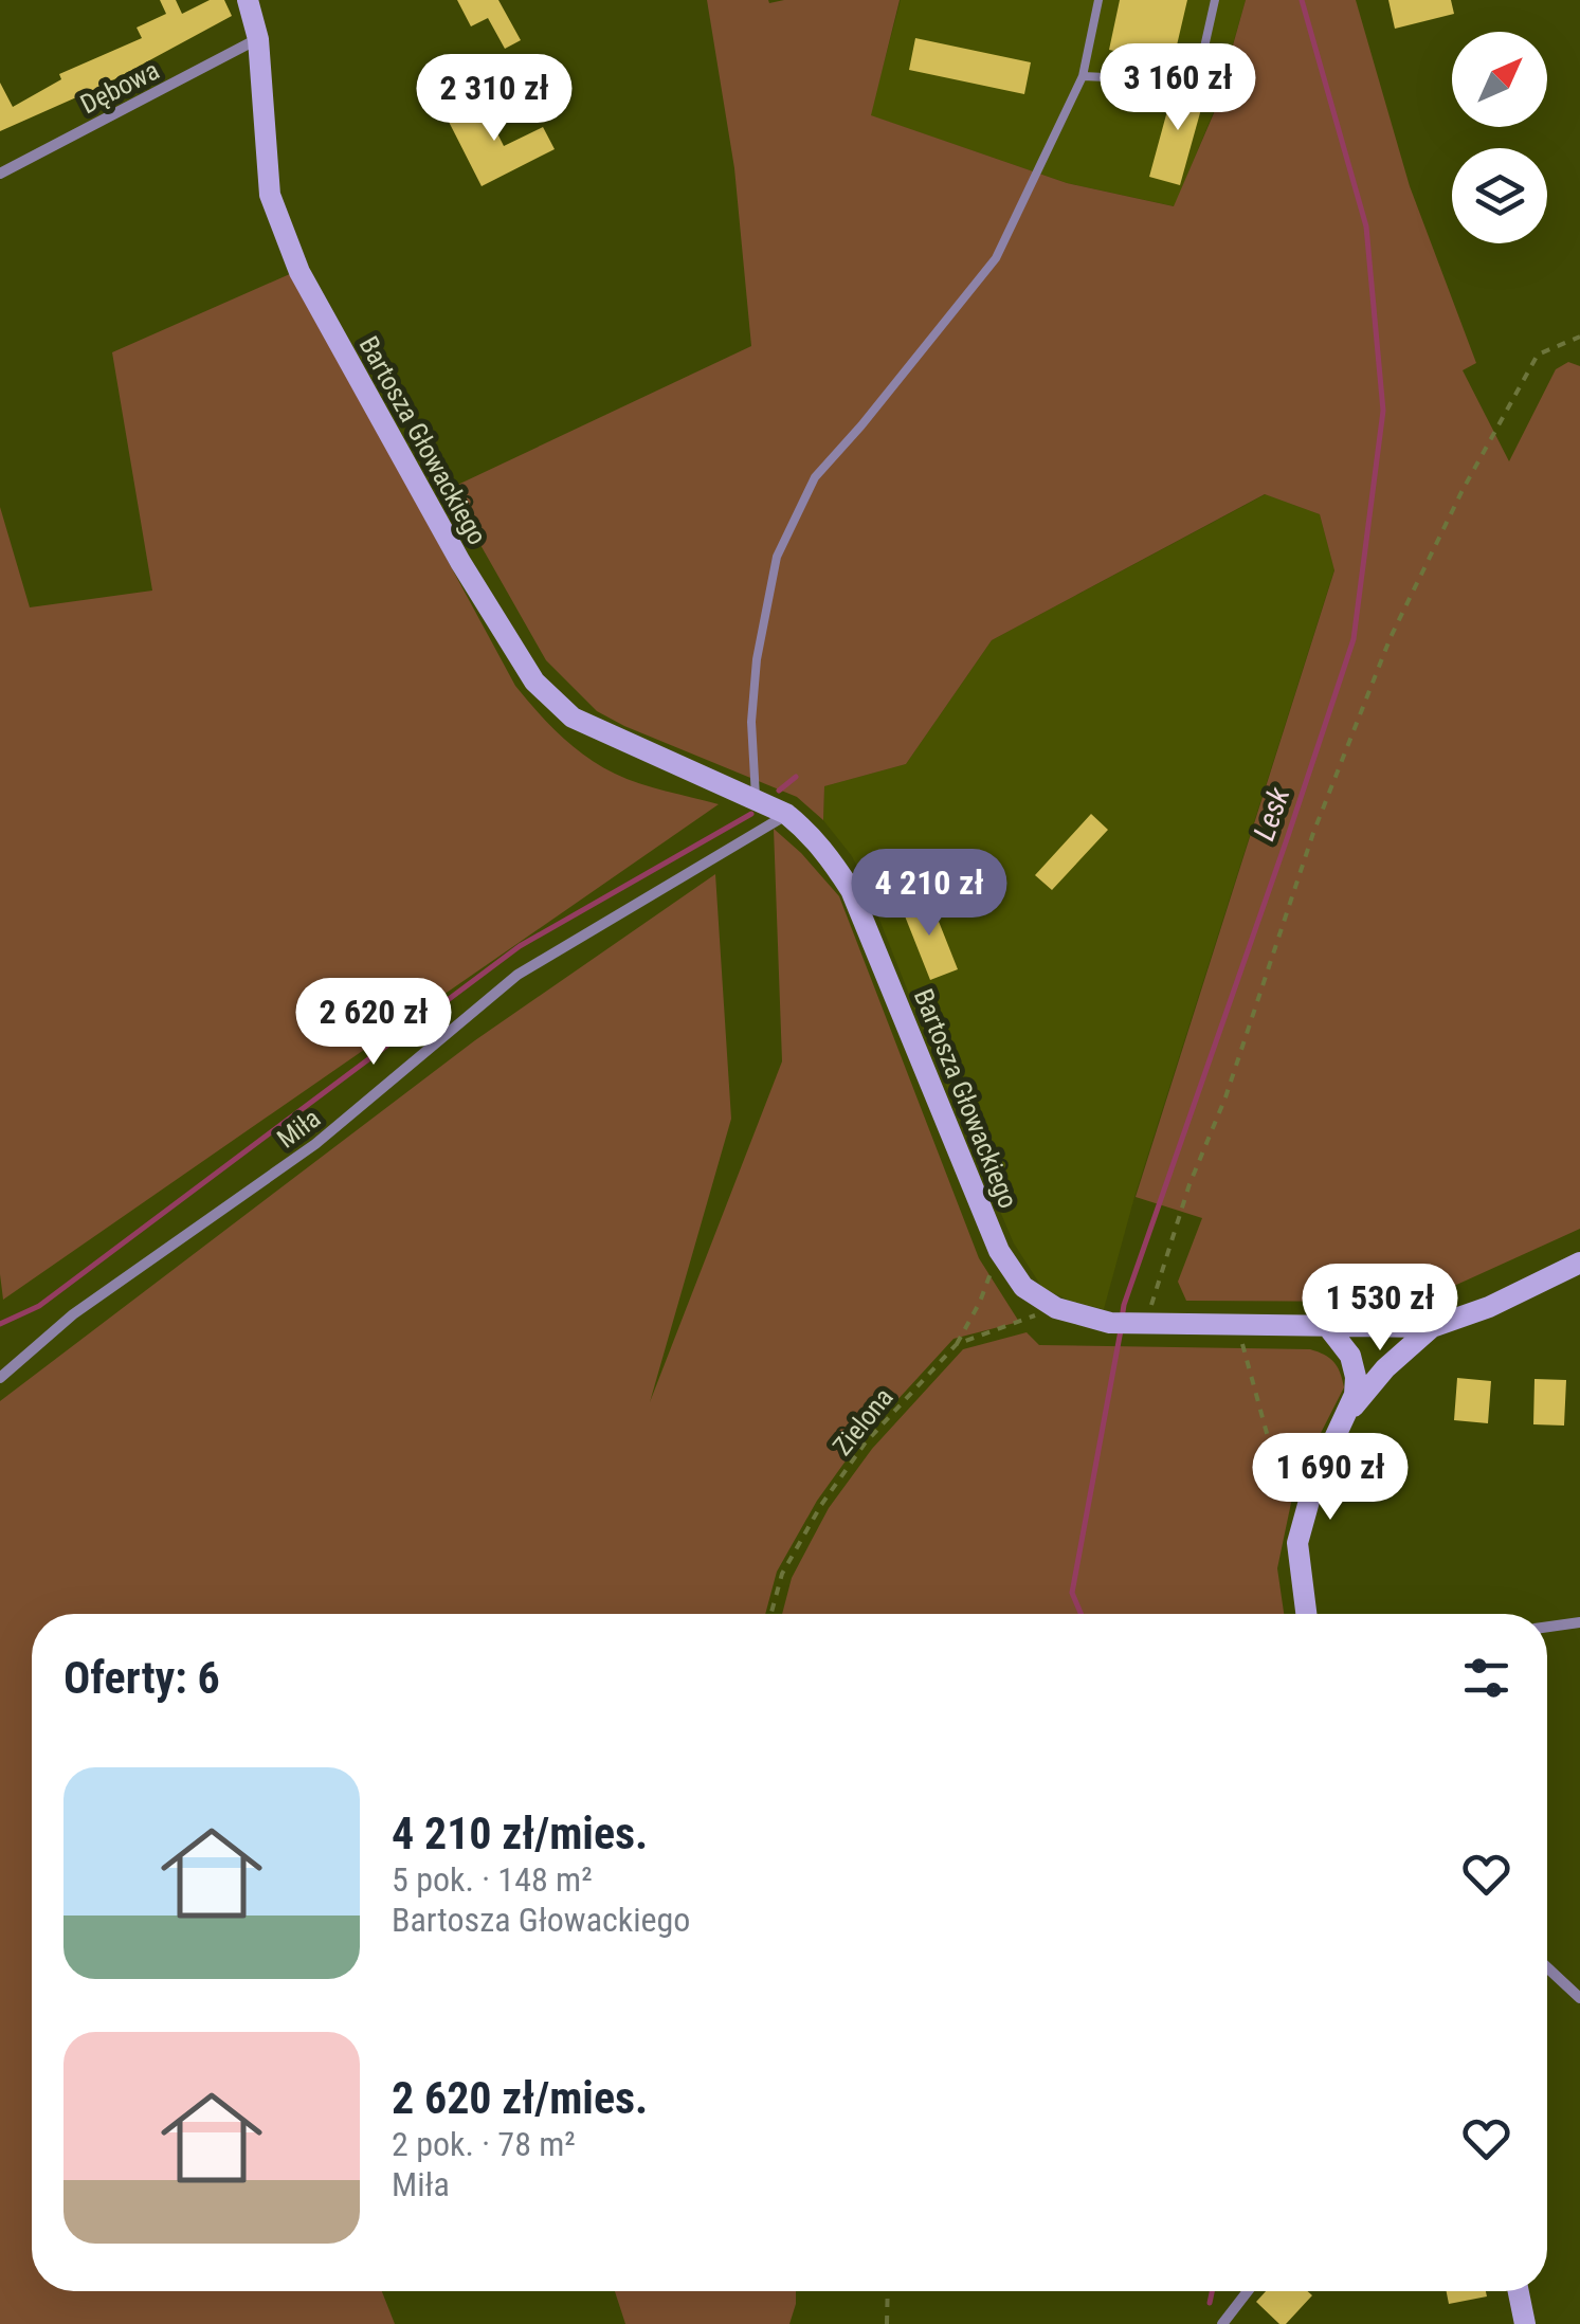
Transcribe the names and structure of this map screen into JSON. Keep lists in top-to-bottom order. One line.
{"streets":{"street":["Dębowa","Bartosza Głowackiego","Miła"],"path":["Zielona"]},"crossings":[["Dębowa","Bartosza Głowackiego"],["Bartosza Głowackiego","Miła"],["Bartosza Głowackiego","Zielona"]],"water":["Lesk"],"north":"top right","page":{"price":["3 160 zł","2 310 zł","4 210 zł","2 620 zł","1 530 zł","1 690 zł"],"heading":"Oferty: 6","list":[{"name":"4 210 zł/mies.","note":"5 pok. · 148 m² · Bartosza Głowackiego"},{"name":"2 620 zł/mies.","note":"2 pok. · 78 m² · Miła"}]}}
